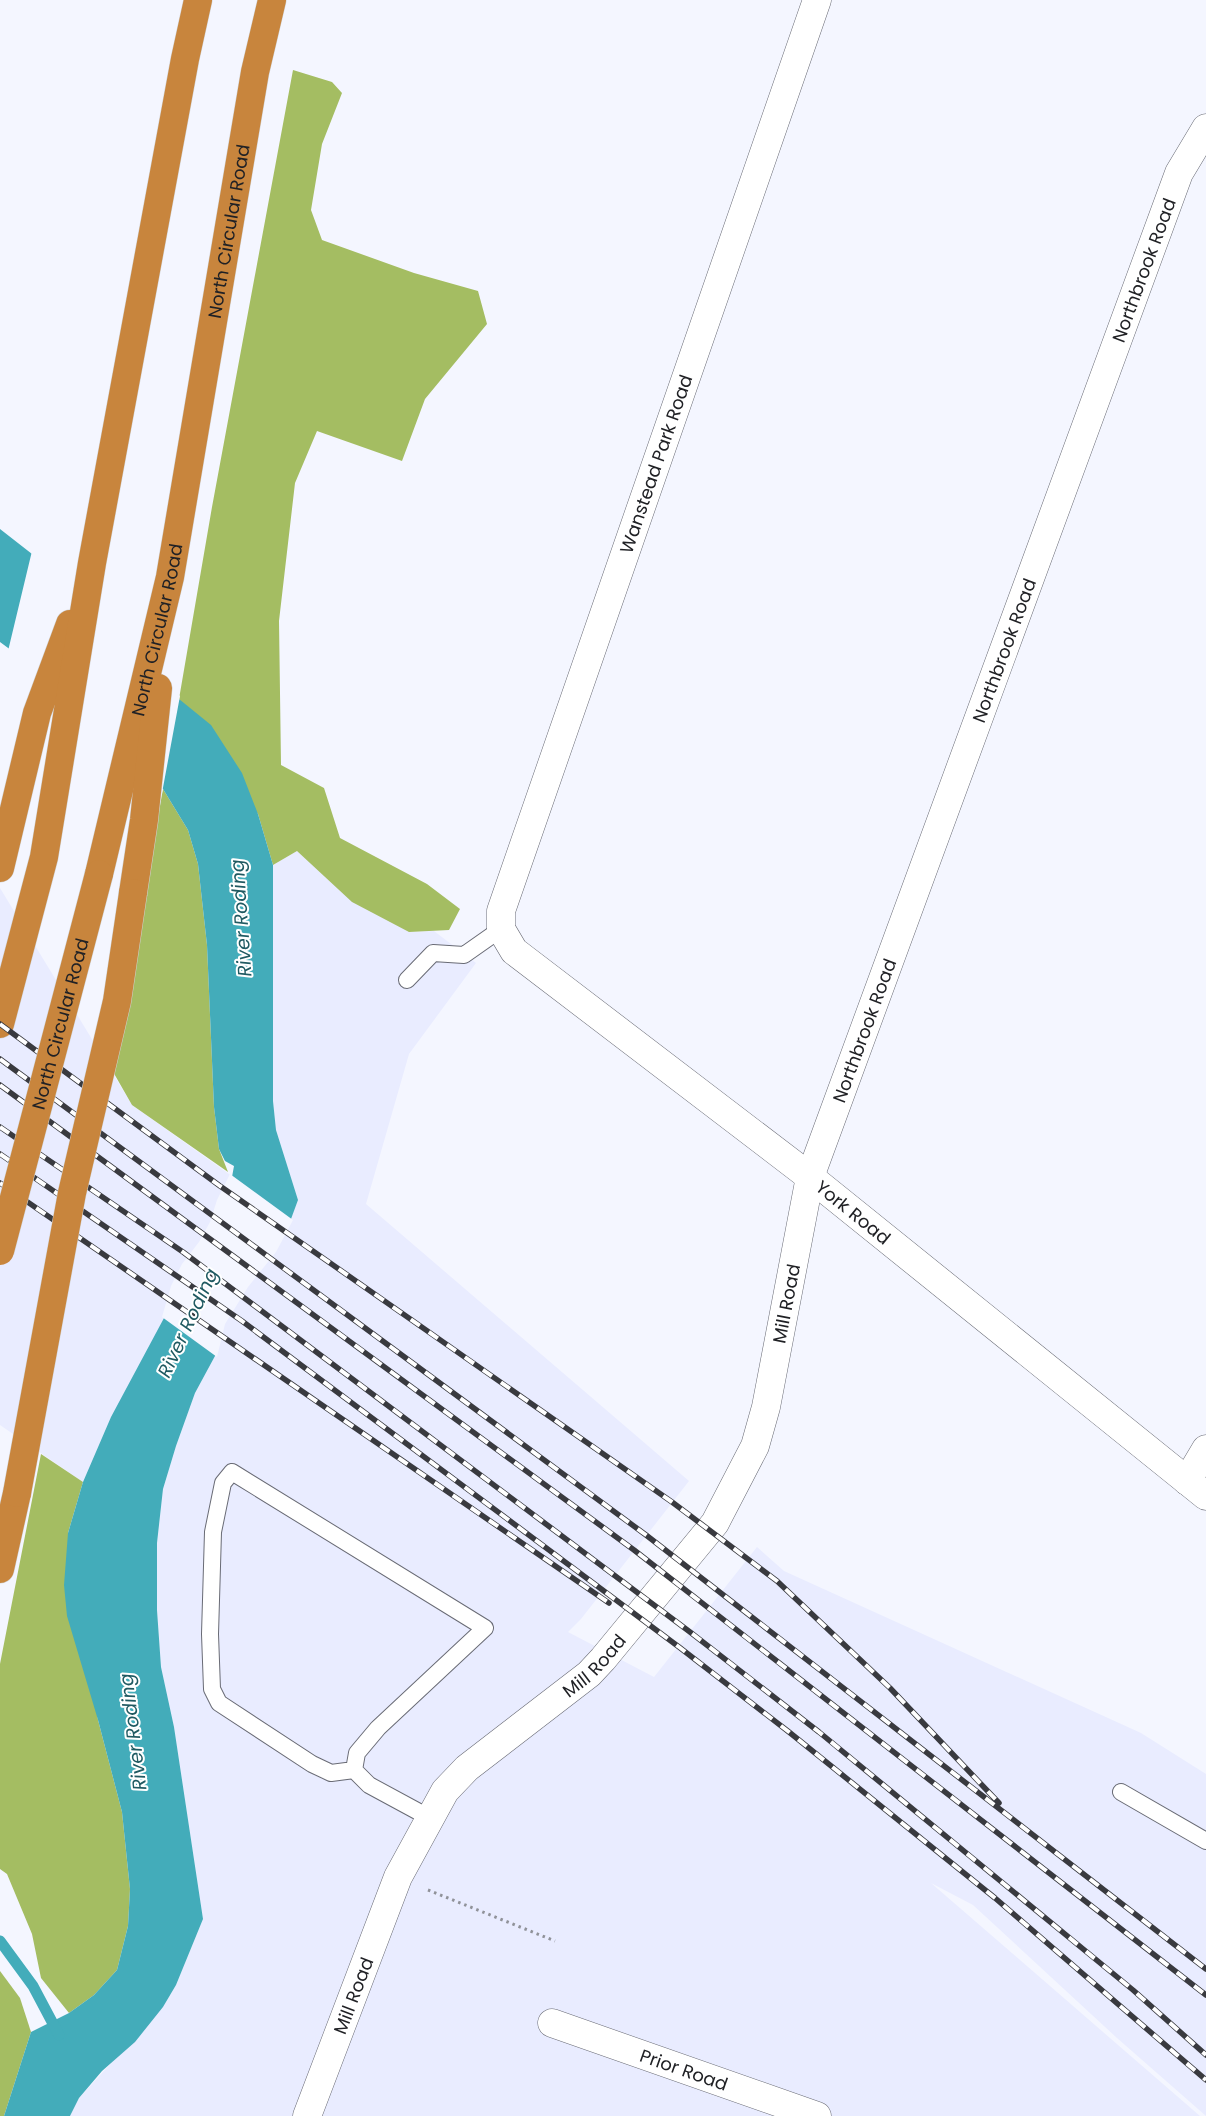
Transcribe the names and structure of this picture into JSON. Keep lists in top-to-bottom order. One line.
{"streets":{"highway":["North Circular Road"],"street":["Northbrook Road","Wanstead Park Road","York Road","Mill Road","Prior Road"]},"crossings":[["Northbrook Road","York Road"],["Northbrook Road","Mill Road"],["Wanstead Park Road","York Road"],["York Road","Mill Road"]],"water":["River Roding"]}
